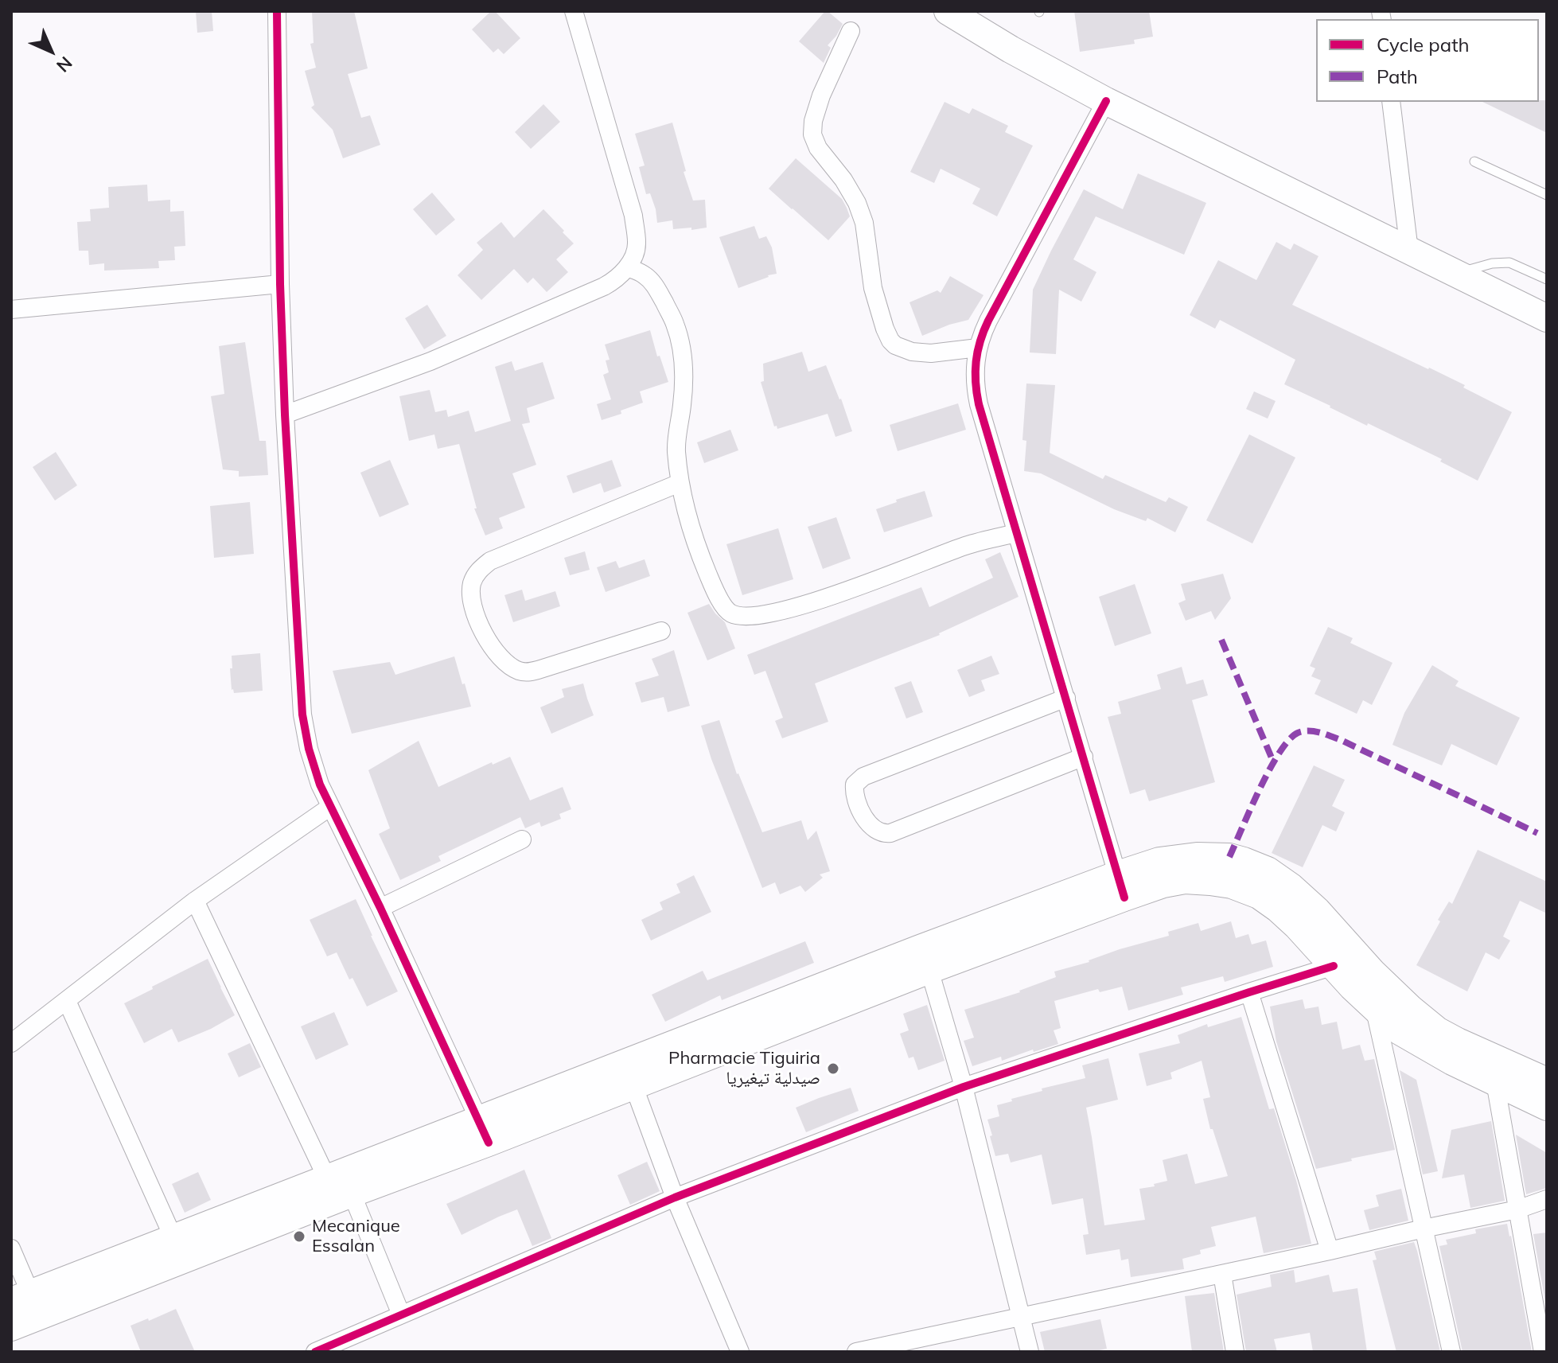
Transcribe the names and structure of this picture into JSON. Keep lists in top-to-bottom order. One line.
{"places":["Pharmacie Tiguiria صيدلية تيغيريا","Mecanique Essalan"],"legend":["Cycle path","Path"],"north":"bottom right"}
